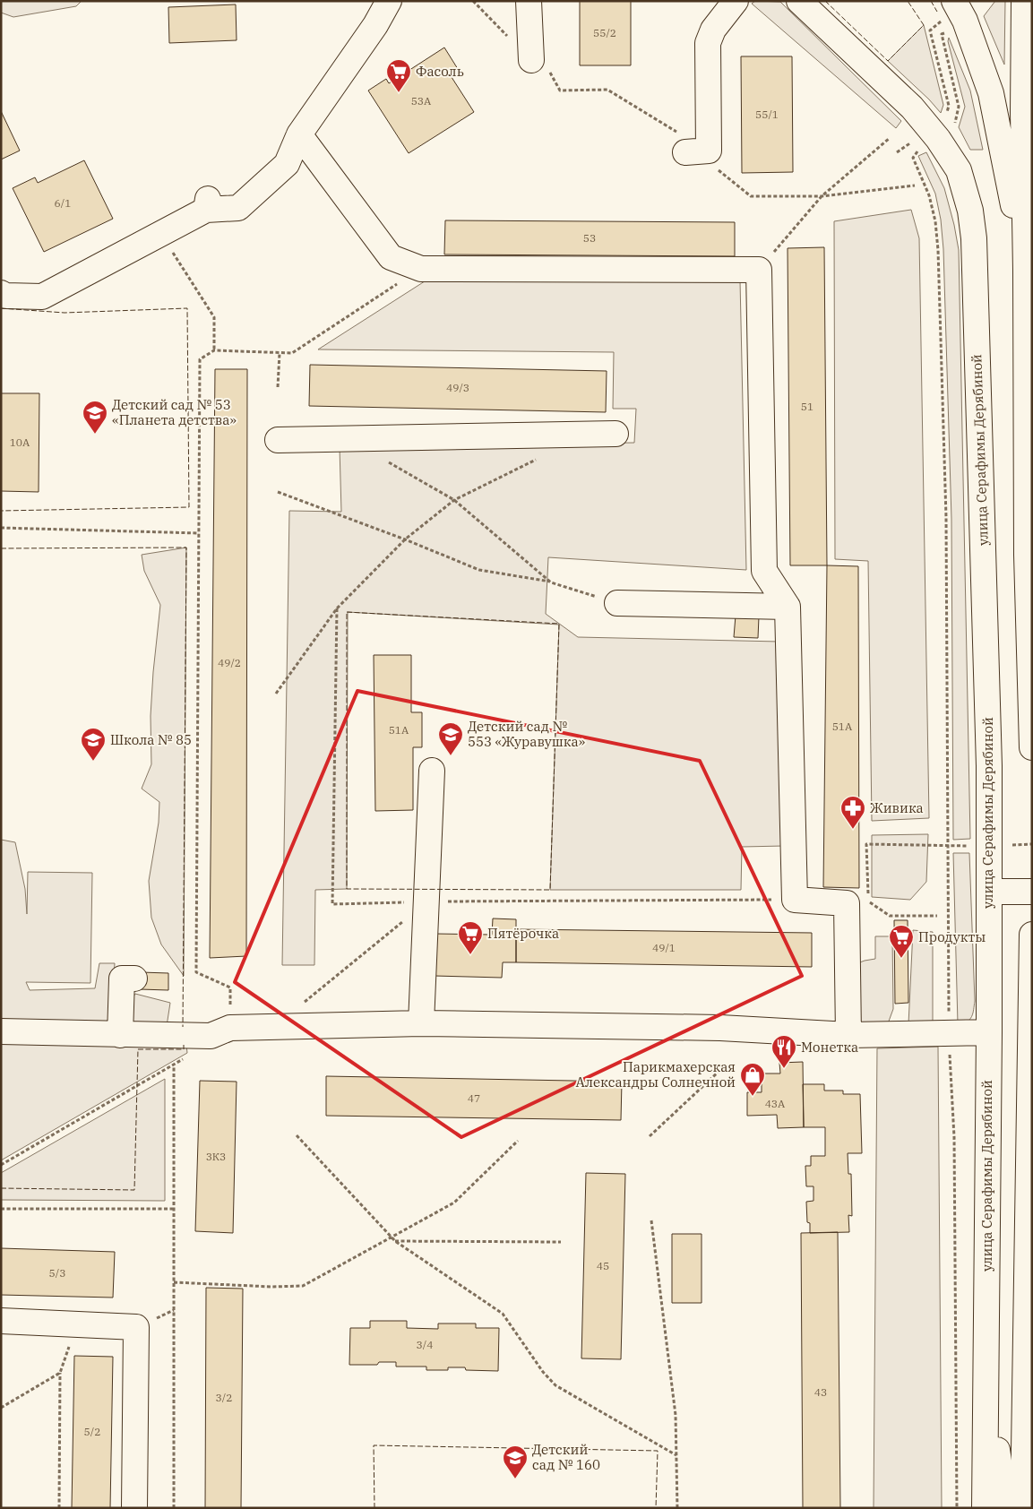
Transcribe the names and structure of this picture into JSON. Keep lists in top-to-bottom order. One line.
{"streets":{"street":["улица Серафимы Дерябиной"]},"places":{"supermarket":["Фасоль","Пятёрочка","Продукты"],"school or university":["Детский сад № 53 «Планета детства»","Детский сад № 553 «Журавушка»","Школа № 85","Детский сад № 160"],"pharmacy":["Живика"],"restaurant":["Монетка"],"shop":["Парикмахерская Александры Солнечной"]},"house_numbers":["55/2","53А","55/1","6/1","53","49/3","51","10А","49/2","51А","51А","49/1","47","43А","3К3","45","5/3","3/4","43","3/2","5/2"]}
